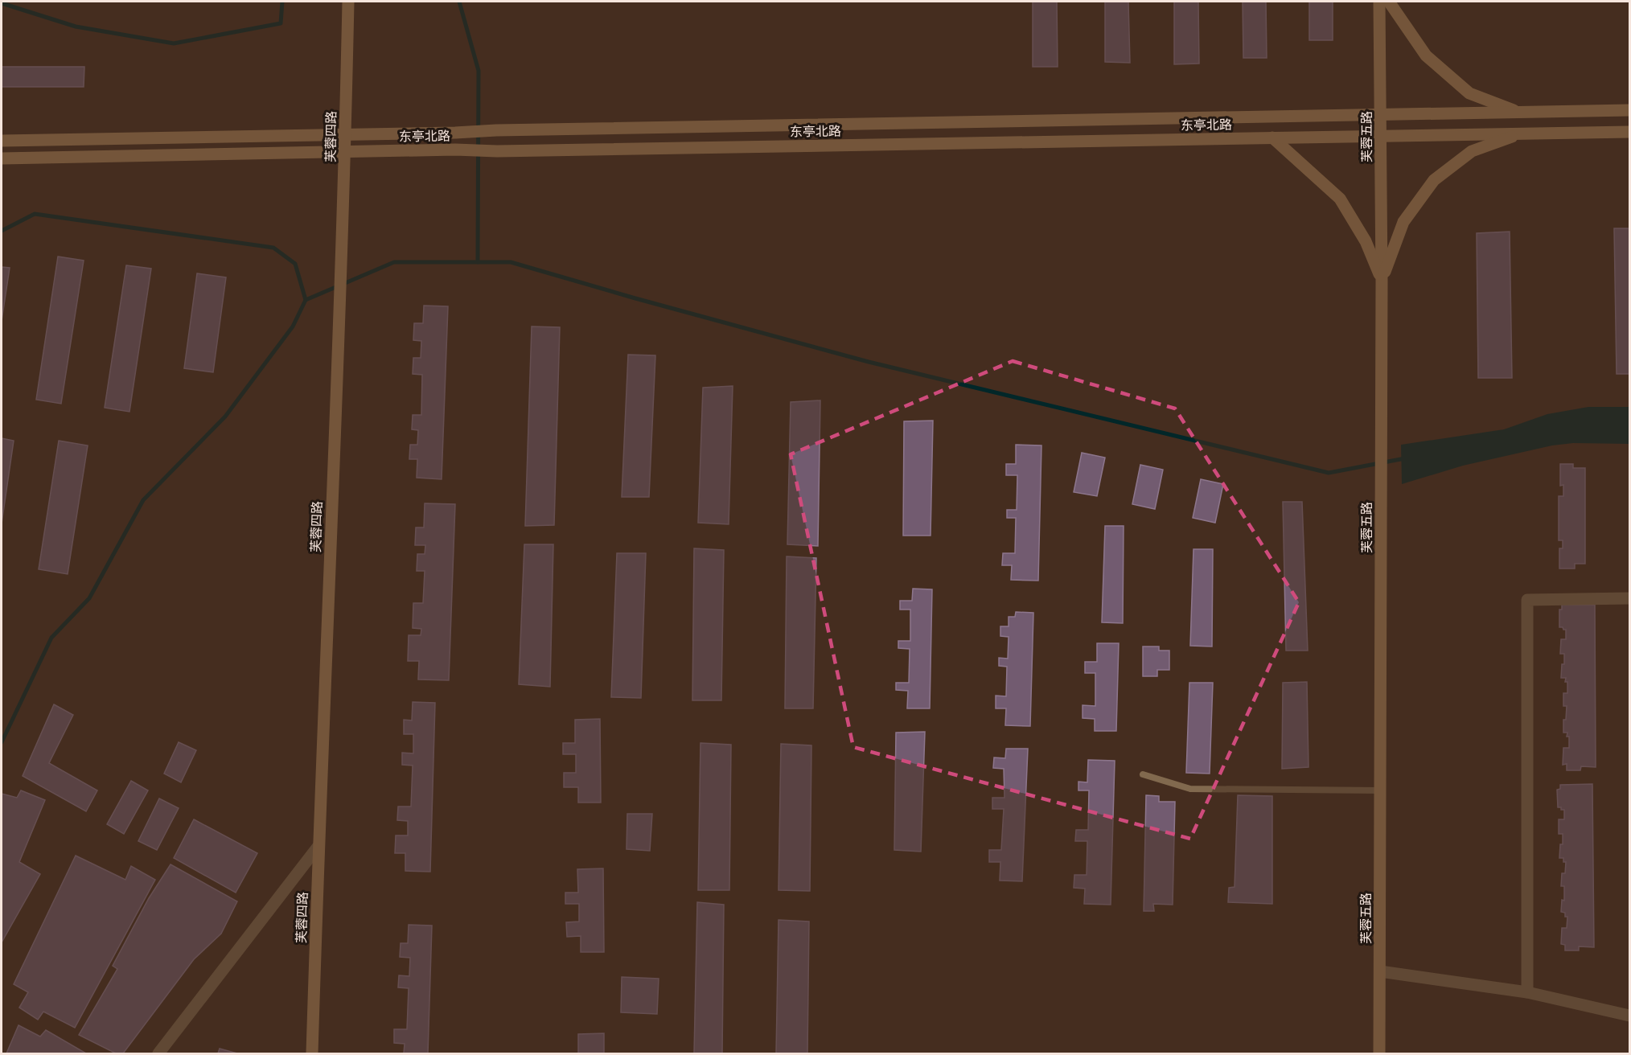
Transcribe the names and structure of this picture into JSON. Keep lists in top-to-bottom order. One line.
{"streets":{"main road":["东亭北路","芙蓉四路","芙蓉五路"]},"crossings":[["东亭北路","芙蓉四路"],["东亭北路","芙蓉五路"]]}
